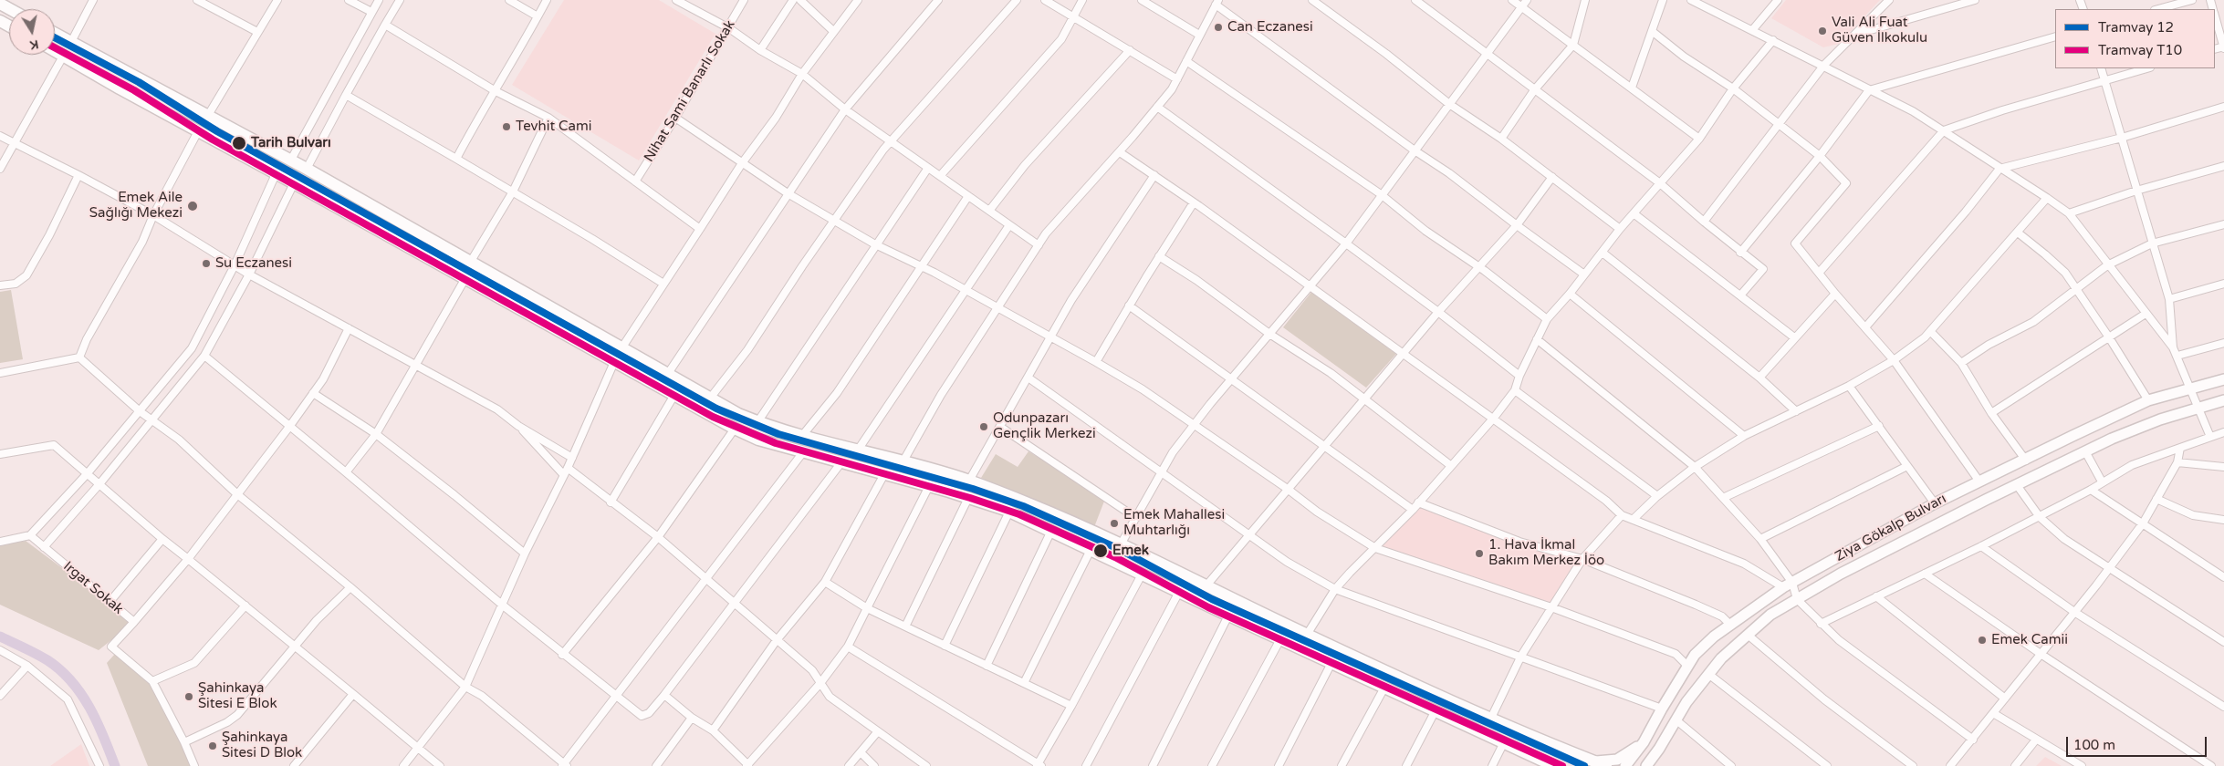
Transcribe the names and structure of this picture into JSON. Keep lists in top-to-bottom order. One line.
{"streets":{"main road":["Ziya Gökalp Bulvarı"],"street":["Nihat Sami Banarlı Sokak","Irgat Sokak"]},"places":["Can Eczanesi","Vali Ali Fuat Güven İlkokulu","Tevhit Cami","Tarih Bulvarı","Emek Aile Sağlığı Mekezi","Su Eczanesi","Odunpazarı Gençlik Merkezi","Emek Mahallesi Muhtarlığı","Emek","1. Hava İkmal Bakım Merkez İöo","Emek Camii","Şahinkaya Sitesi E Blok","Şahinkaya Sitesi D Blok"],"lines":["tram line 12","tram line T10"],"legend":["Tramvay 12","Tramvay T10"],"scale_bar":"100 m","north":"bottom"}
